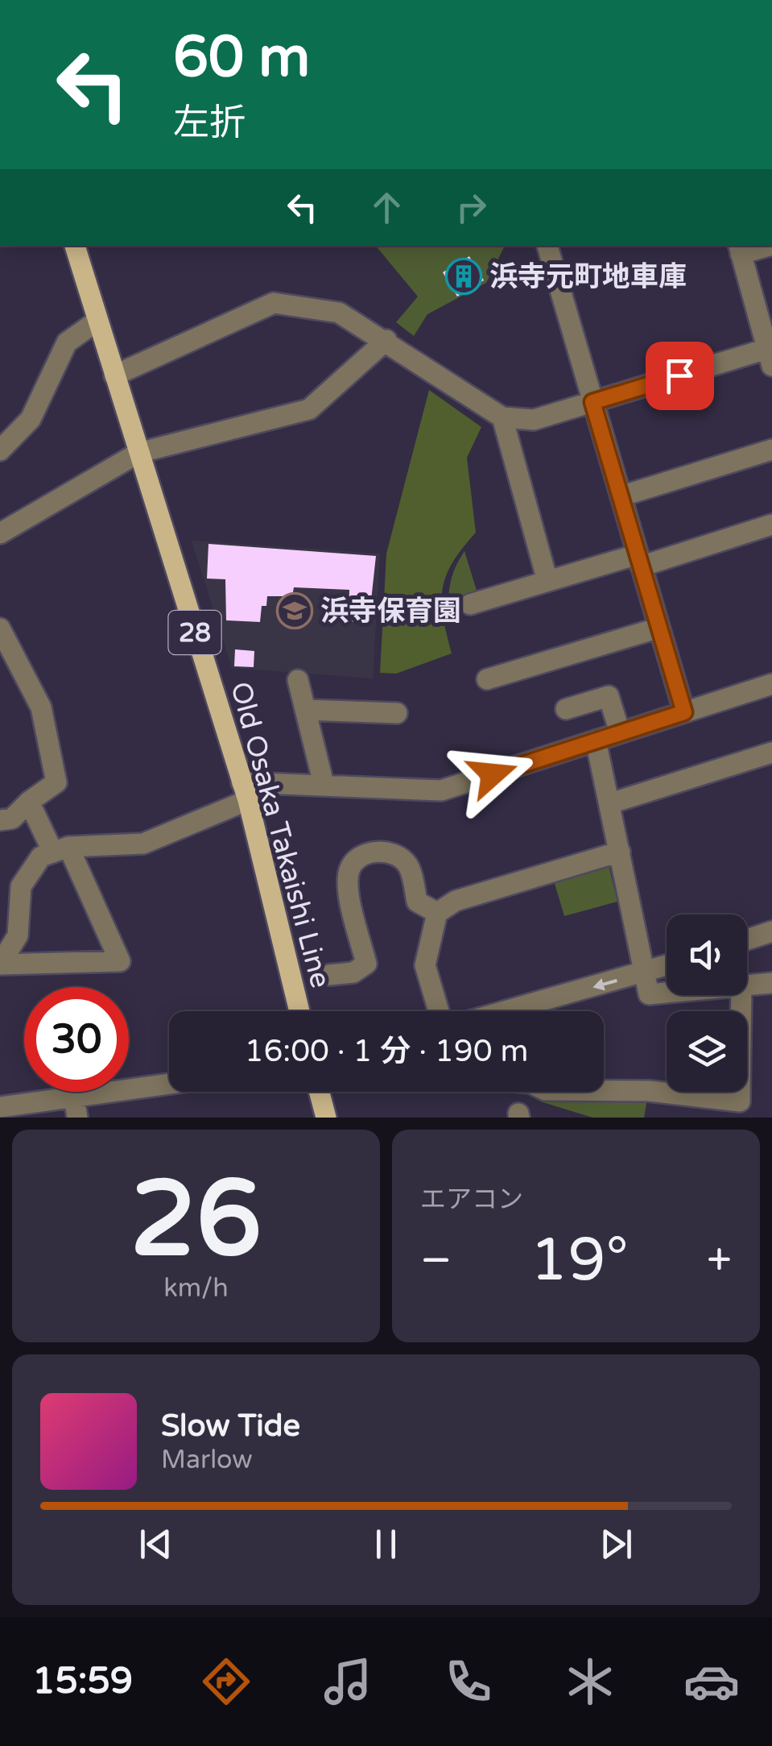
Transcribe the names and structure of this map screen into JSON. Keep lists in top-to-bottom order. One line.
{"streets":{"main road":["28","Old Osaka Takaishi Line"]},"places":{"building":["浜寺元町地車庫"],"school or university":["浜寺保育園"]},"page":{"turn":["60 m","左折"],"limit":"30","trip":"16:00 · 1 分 · 190 m","tile":[["26","km/h"],"エアコン"],"heat":["−","19°","+"],"song":["Slow Tide","Marlow"],"tabs":"15:59"}}
